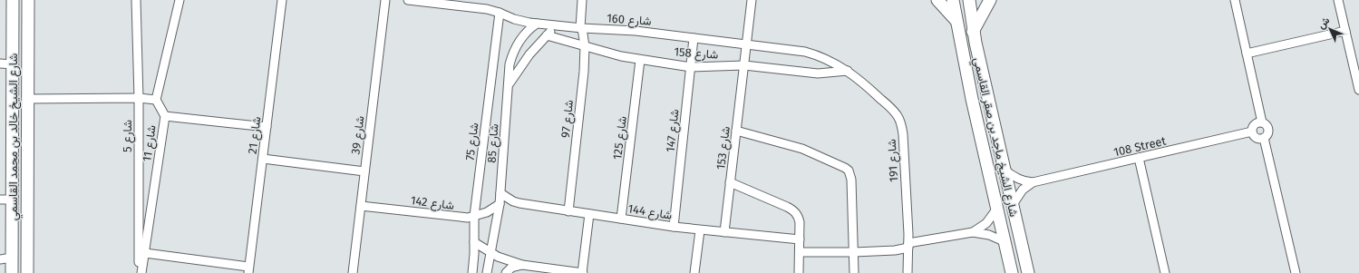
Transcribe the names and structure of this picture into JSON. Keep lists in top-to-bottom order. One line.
{"streets":{"street":["شارع 160","شارع 158","شارع 97","شارع 147","شارع 21","شارع 39","شارع 5","شارع الشيخ خالد بن محمد القاسمي","شارع الشيخ ماجد بن صقر القاسمي","شارع 125","شارع 75","شارع 11","شارع 85","108 Street","شارع 153","شارع 191","شارع 142","شارع 144"]},"crossings":[["شارع 160","شارع 158"],["شارع 160","شارع 97"],["شارع 160","شارع 147"],["شارع 160","شارع 75"],["شارع 160","شارع 85"],["شارع 160","شارع 153"],["شارع 160","شارع 191"],["شارع 158","شارع 97"],["شارع 158","شارع 147"],["شارع 158","شارع 125"],["شارع 158","شارع 153"],["شارع 158","شارع 191"],["شارع 97","شارع 144"],["شارع 147","شارع 144"],["شارع 39","شارع 142"],["شارع الشيخ ماجد بن صقر القاسمي","108 Street"],["شارع 125","شارع 144"],["شارع 75","شارع 142"],["شارع 85","شارع 142"],["شارع 85","شارع 144"],["شارع 153","شارع 144"]],"north":"top left"}
